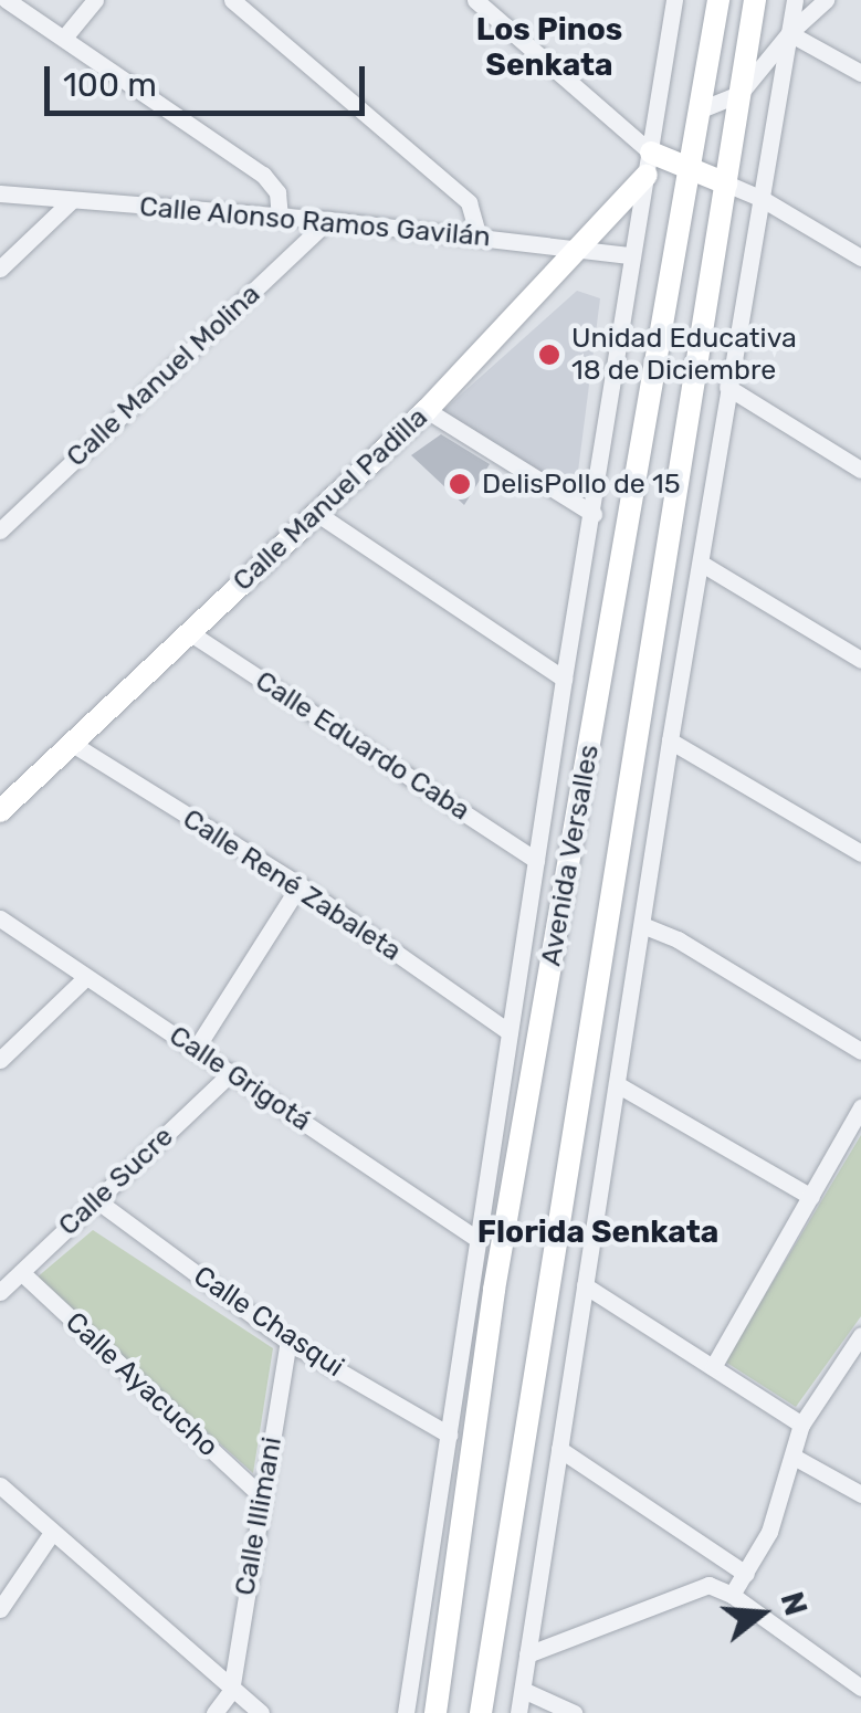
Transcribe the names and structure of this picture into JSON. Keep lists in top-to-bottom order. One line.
{"streets":{"street":["Calle Alonso Ramos Gavilán","Calle Manuel Molina","Calle Manuel Padilla","Calle Eduardo Caba","Avenida Versalles","Calle René Zabaleta","Calle Grigotá","Calle Sucre","Calle Chasqui","Calle Ayacucho","Calle Illimani"]},"crossings":[["Calle Alonso Ramos Gavilán","Calle Manuel Molina"],["Calle Alonso Ramos Gavilán","Calle Manuel Padilla"],["Calle Alonso Ramos Gavilán","Avenida Versalles"],["Calle Manuel Padilla","Calle Eduardo Caba"],["Calle Manuel Padilla","Avenida Versalles"],["Calle Manuel Padilla","Calle René Zabaleta"],["Calle Eduardo Caba","Avenida Versalles"],["Avenida Versalles","Calle René Zabaleta"],["Avenida Versalles","Calle Grigotá"],["Avenida Versalles","Calle Chasqui"],["Calle Grigotá","Calle Sucre"],["Calle Sucre","Calle Chasqui"],["Calle Sucre","Calle Ayacucho"],["Calle Chasqui","Calle Illimani"],["Calle Ayacucho","Calle Illimani"]],"districts":["Los Pinos Senkata","Florida Senkata"],"places":["Unidad Educativa 18 de Diciembre","DelisPollo de 15"],"scale_bar":"100 m","north":"right"}
